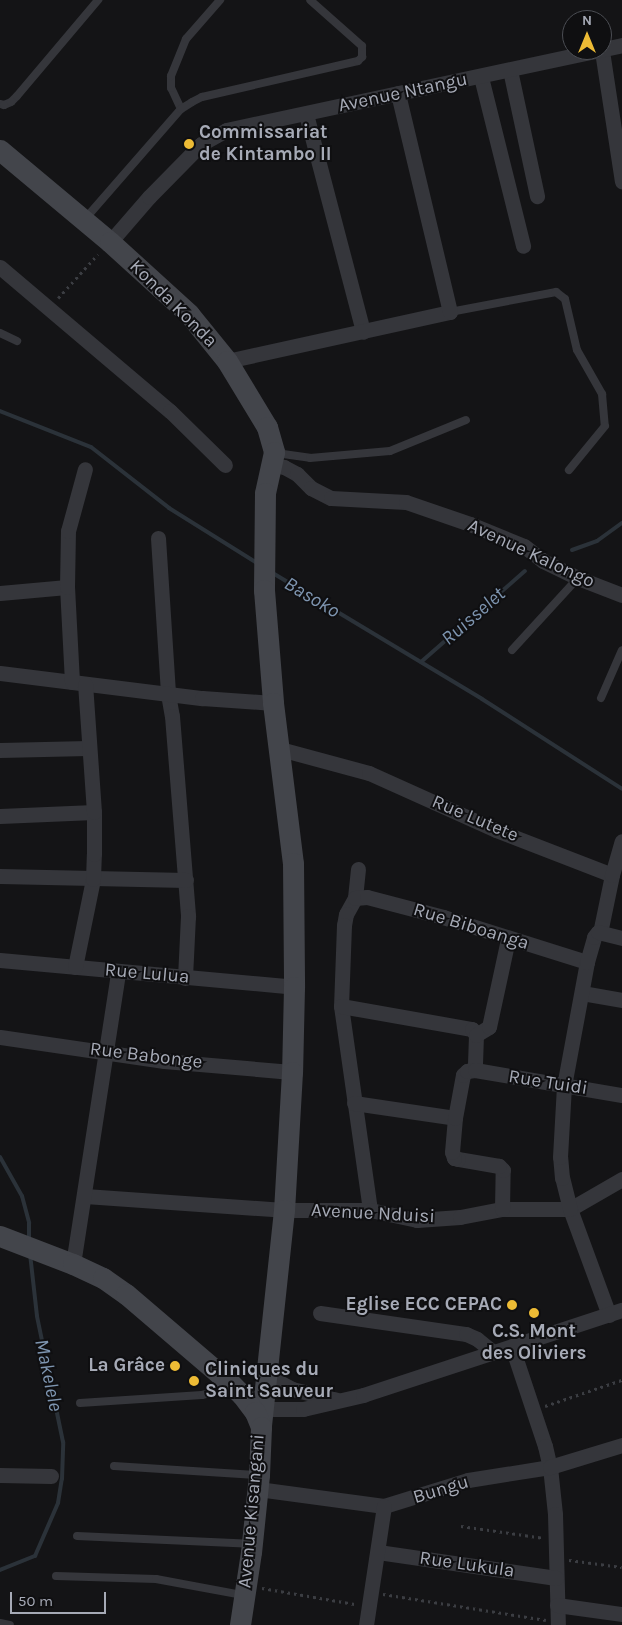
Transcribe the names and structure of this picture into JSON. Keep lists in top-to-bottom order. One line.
{"streets":{"street":["Avenue Ntangu","Konda Konda","Avenue Kalongo","Rue Lutete","Rue Biboanga","Rue Lulua","Rue Babonge","Rue Tuidi","Avenue Nduisi","Bungu","Avenue Kisangani","Rue Lukula"]},"crossings":[["Avenue Ntangu","Konda Konda"],["Konda Konda","Avenue Kalongo"],["Konda Konda","Rue Lutete"],["Konda Konda","Rue Lulua"],["Konda Konda","Rue Babonge"],["Konda Konda","Avenue Nduisi"],["Konda Konda","Avenue Kisangani"],["Bungu","Avenue Kisangani"]],"water":["Basoko","Ruisselet","Makelele"],"places":["Commissariat de Kintambo II","Eglise ECC CEPAC","C.S. Mont des Oliviers","La Grâce","Cliniques du Saint Sauveur"],"scale_bar":"50 m","north":"top"}
